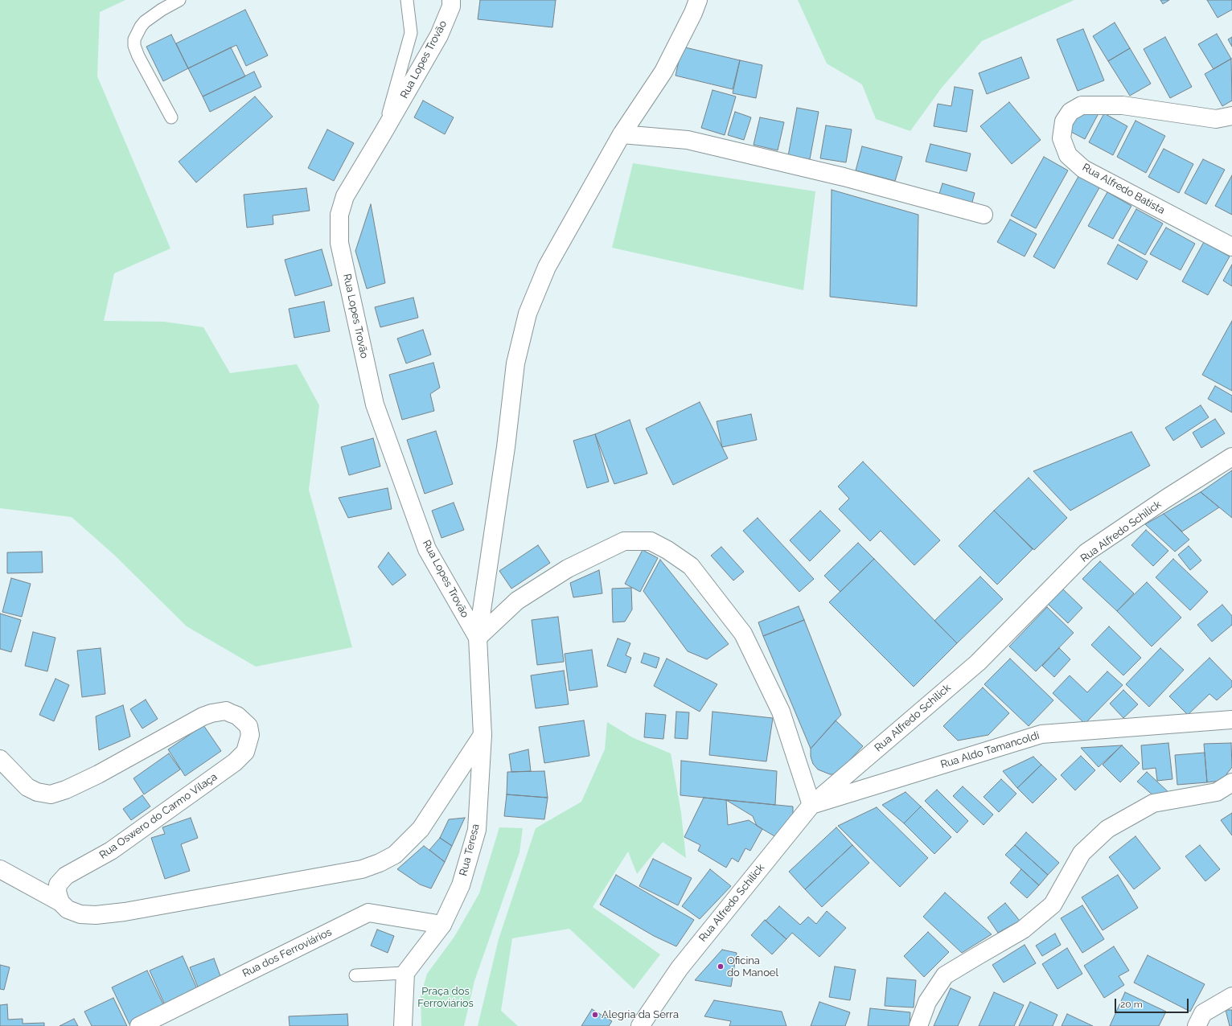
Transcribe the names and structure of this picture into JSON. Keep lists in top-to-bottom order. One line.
{"streets":{"street":["Rua Lopes Trovão","Rua Alfredo Batista","Rua Alfredo Schilick","Rua Aldo Tamancoldi","Rua Oswero do Carmo Vilaça","Rua Teresa","Rua dos Ferroviários"]},"crossings":[["Rua Lopes Trovão","Rua Teresa"],["Rua Alfredo Schilick","Rua Aldo Tamancoldi"],["Rua Teresa","Rua dos Ferroviários"]],"parks":["Praça dos Ferroviários"],"places":["Oficina do Manoel","Alegria da Serra"],"scale_bar":"20 m"}
